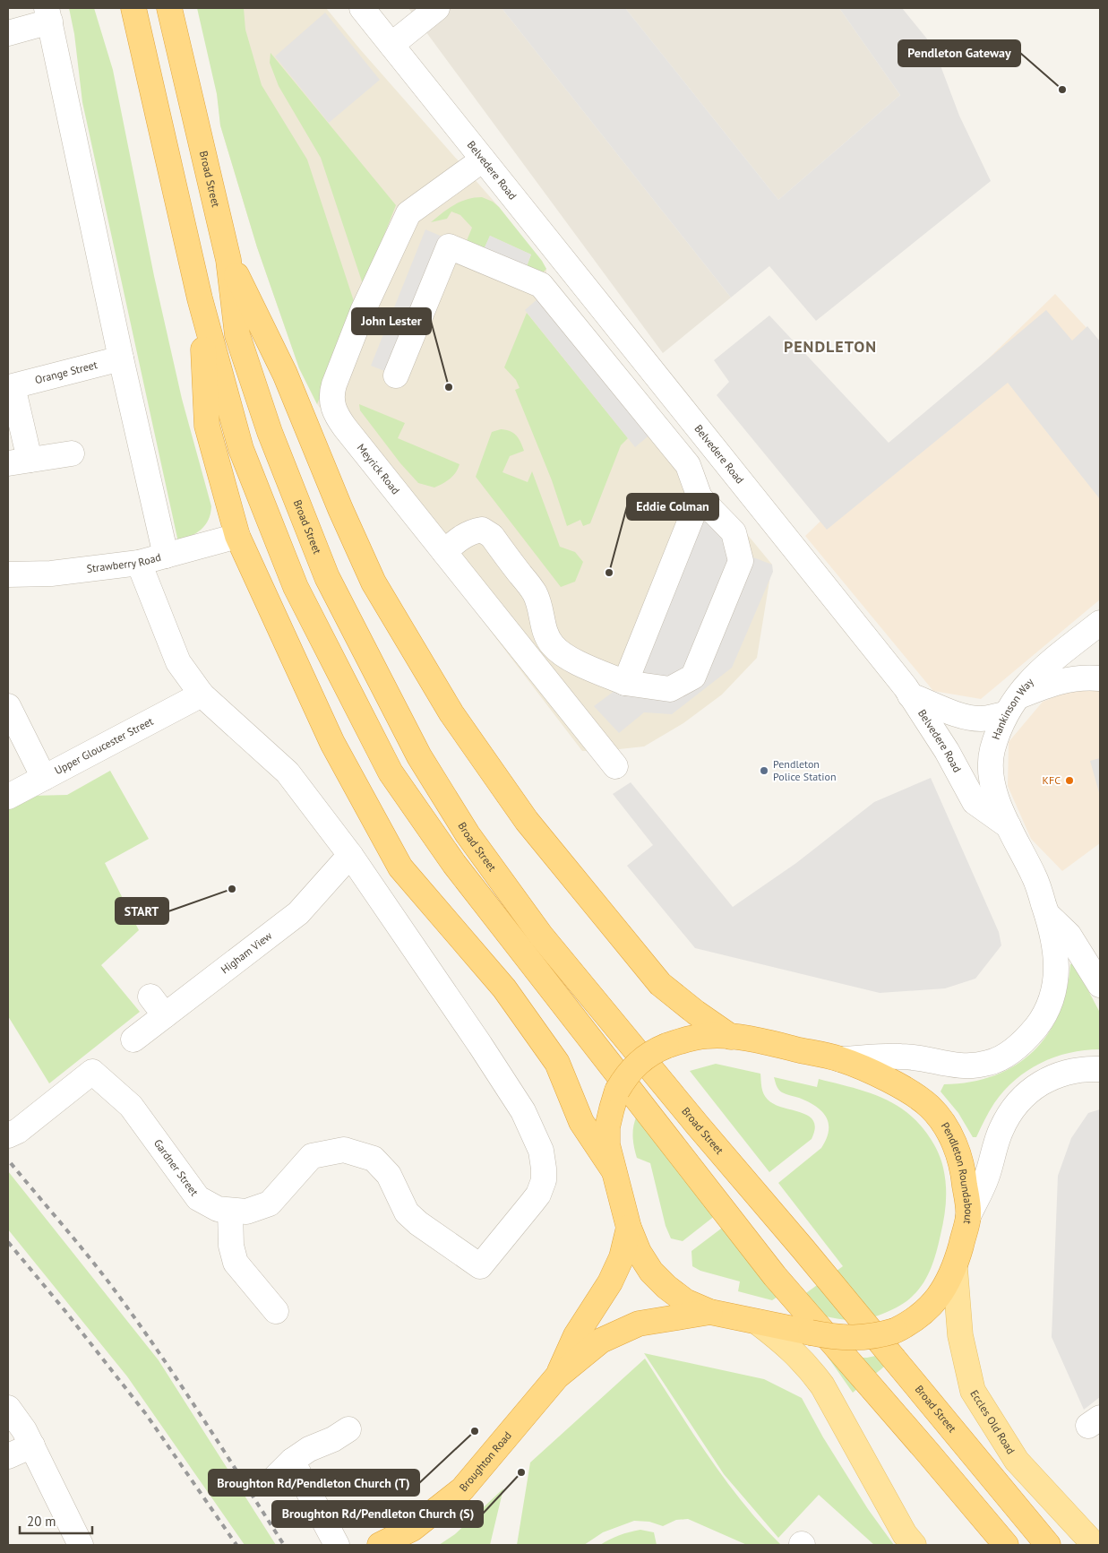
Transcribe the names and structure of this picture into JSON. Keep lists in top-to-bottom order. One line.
{"streets":{"highway":["Broad Street","Pendleton Roundabout","Broughton Road"],"main road":["Eccles Old Road"],"street":["Belvedere Road","Orange Street","Meyrick Road","Strawberry Road","Hankinson Way","Upper Gloucester Street","Higham View","Gardner Street"]},"crossings":[["Belvedere Road","Meyrick Road"],["Belvedere Road","Hankinson Way"],["Belvedere Road","Pendleton Roundabout"],["Higham View","Gardner Street"],["Pendleton Roundabout","Eccles Old Road"],["Pendleton Roundabout","Broughton Road"]],"districts":["PENDLETON"],"places":["Pendleton Gateway","John Lester","Eddie Colman","Pendleton Police Station","KFC","START","Broughton Rd/Pendleton Church (T)","Broughton Rd/Pendleton Church (S)"],"scale_bar":"20 m"}
